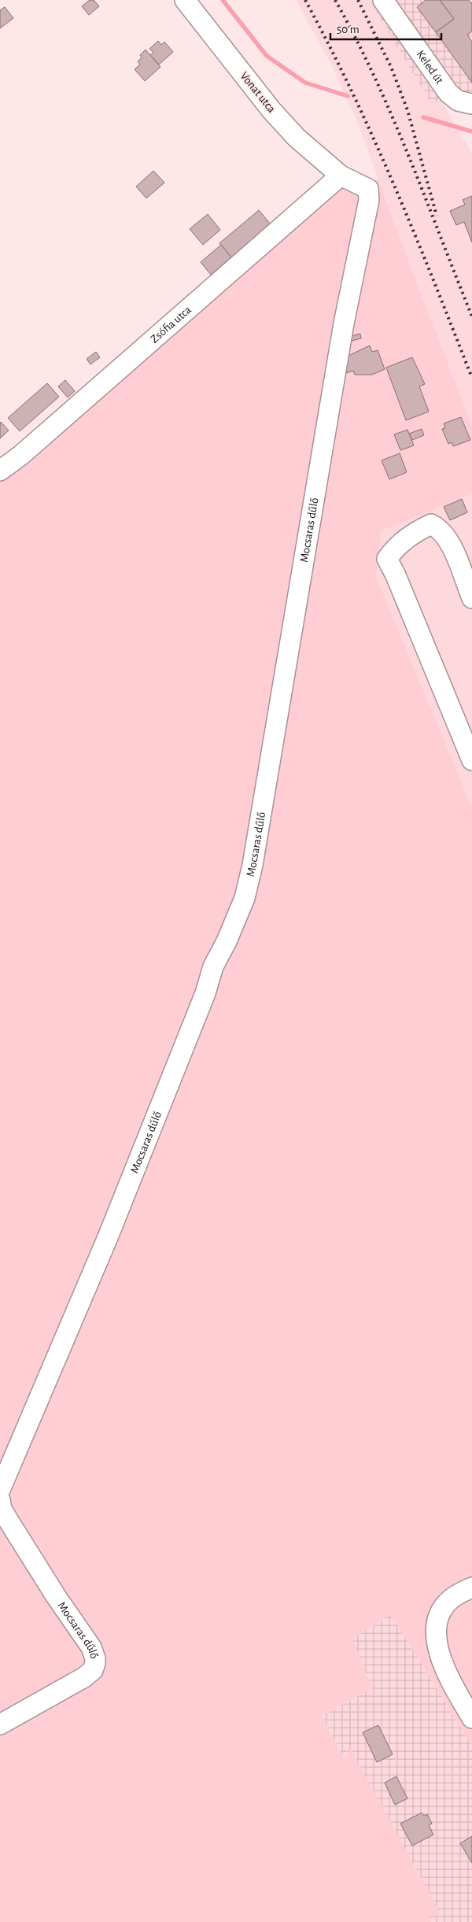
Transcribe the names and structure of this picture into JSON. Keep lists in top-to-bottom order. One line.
{"streets":{"street":["Keled út","Vonat utca","Zsófia utca","Mocsaras dűlő"]},"crossings":[["Vonat utca","Zsófia utca"],["Vonat utca","Mocsaras dűlő"],["Zsófia utca","Mocsaras dűlő"]],"scale_bar":"50 m"}
